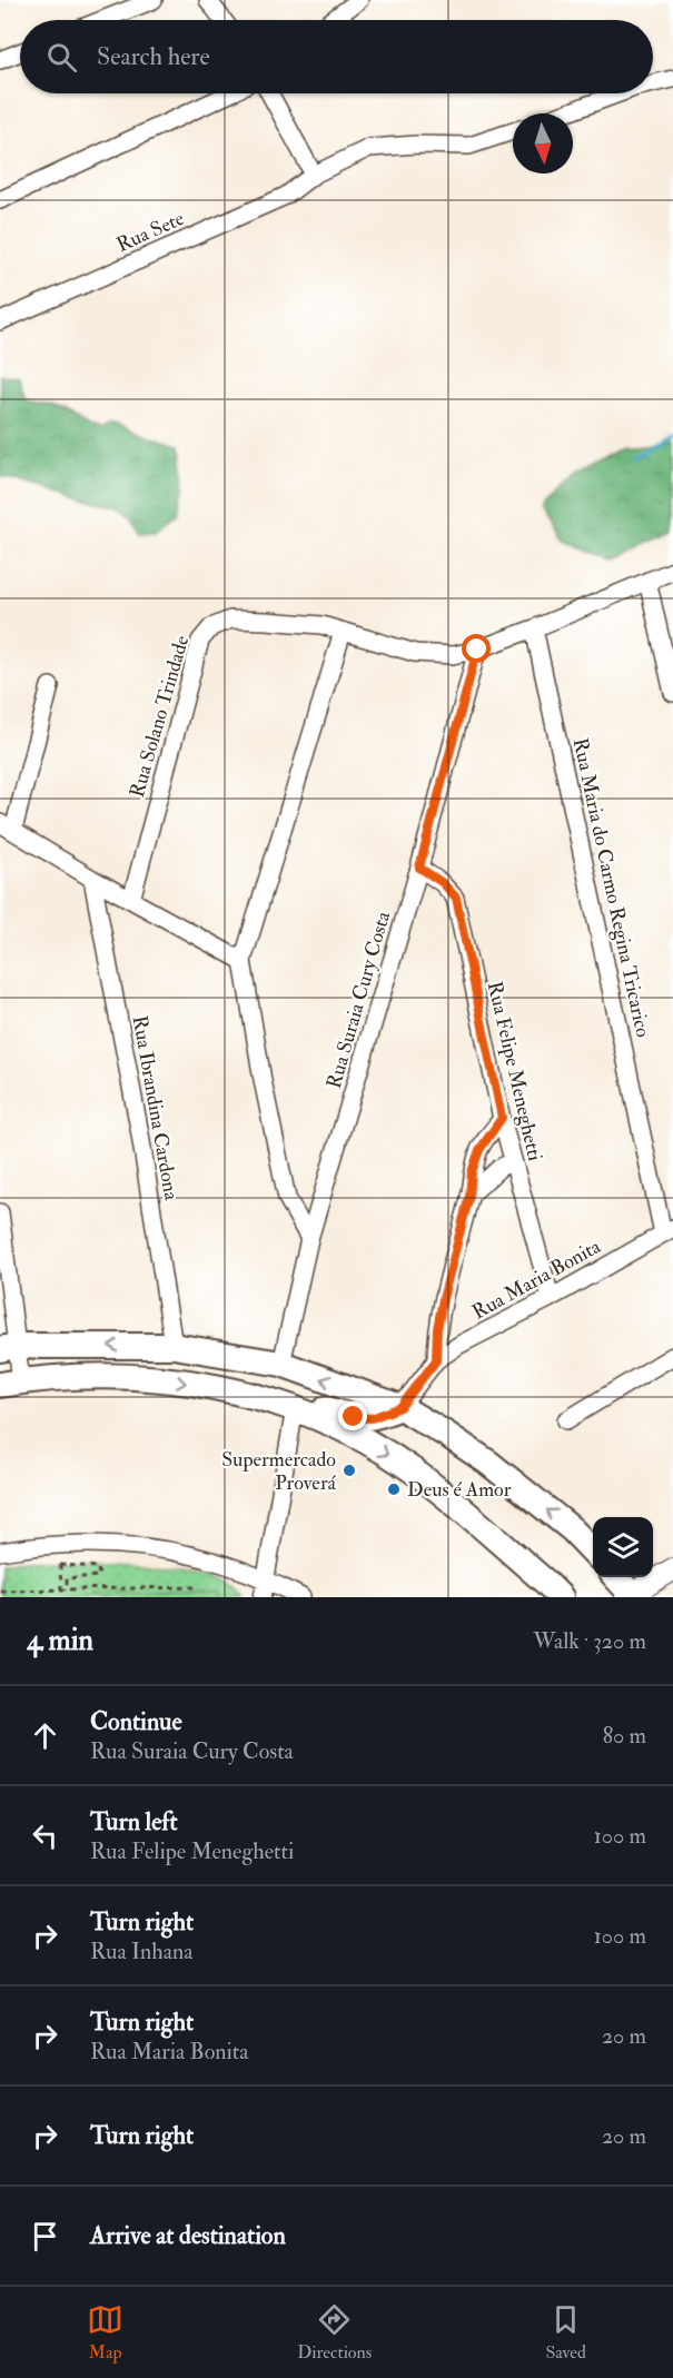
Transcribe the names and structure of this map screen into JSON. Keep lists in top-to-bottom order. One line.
{"streets":{"street":["Rua Sete","Rua Solano Trindade","Rua Maria do Carmo Regina Tricarico","Rua Suraia Cury Costa","Rua Felipe Meneghetti","Rua Ibrandina Cardona","Rua Maria Bonita"]},"crossings":[["Rua Solano Trindade","Rua Maria do Carmo Regina Tricarico"],["Rua Solano Trindade","Rua Suraia Cury Costa"],["Rua Maria do Carmo Regina Tricarico","Rua Maria Bonita"],["Rua Suraia Cury Costa","Rua Felipe Meneghetti"],["Rua Felipe Meneghetti","Rua Maria Bonita"]],"places":["Supermercado Proverá","Deus é Amor"],"north":"bottom","page":{"search":"Search here","heading":["4 min","Walk · 320 m"],"list":[["Continue","Rua Suraia Cury Costa","80 m"],["Turn left","Rua Felipe Meneghetti","100 m"],["Turn right","Rua Inhana","100 m"],["Turn right","Rua Maria Bonita","20 m"],["Turn right","20 m"],"Arrive at destination"],"nav":["Map","Directions","Saved"]}}
